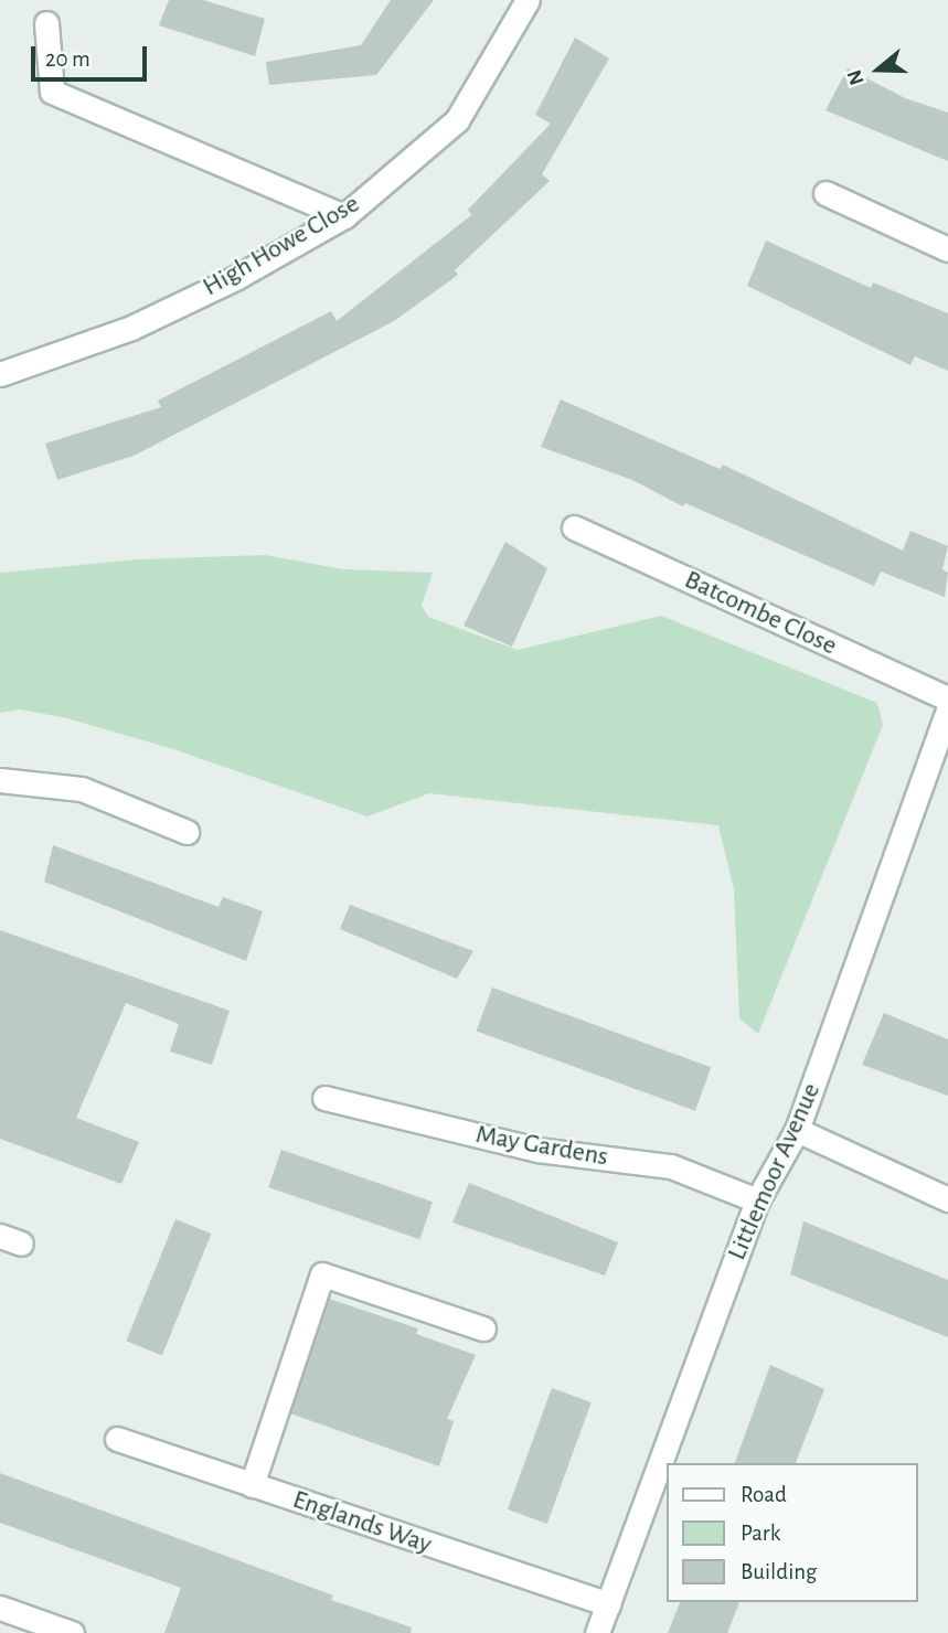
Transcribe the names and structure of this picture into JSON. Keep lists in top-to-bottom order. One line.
{"streets":{"street":["High Howe Close","Batcombe Close","May Gardens","Littlemoor Avenue","Englands Way"]},"crossings":[["May Gardens","Littlemoor Avenue"],["Littlemoor Avenue","Englands Way"]],"legend":["Road","Park","Building"],"scale_bar":"20 m","north":"left"}
